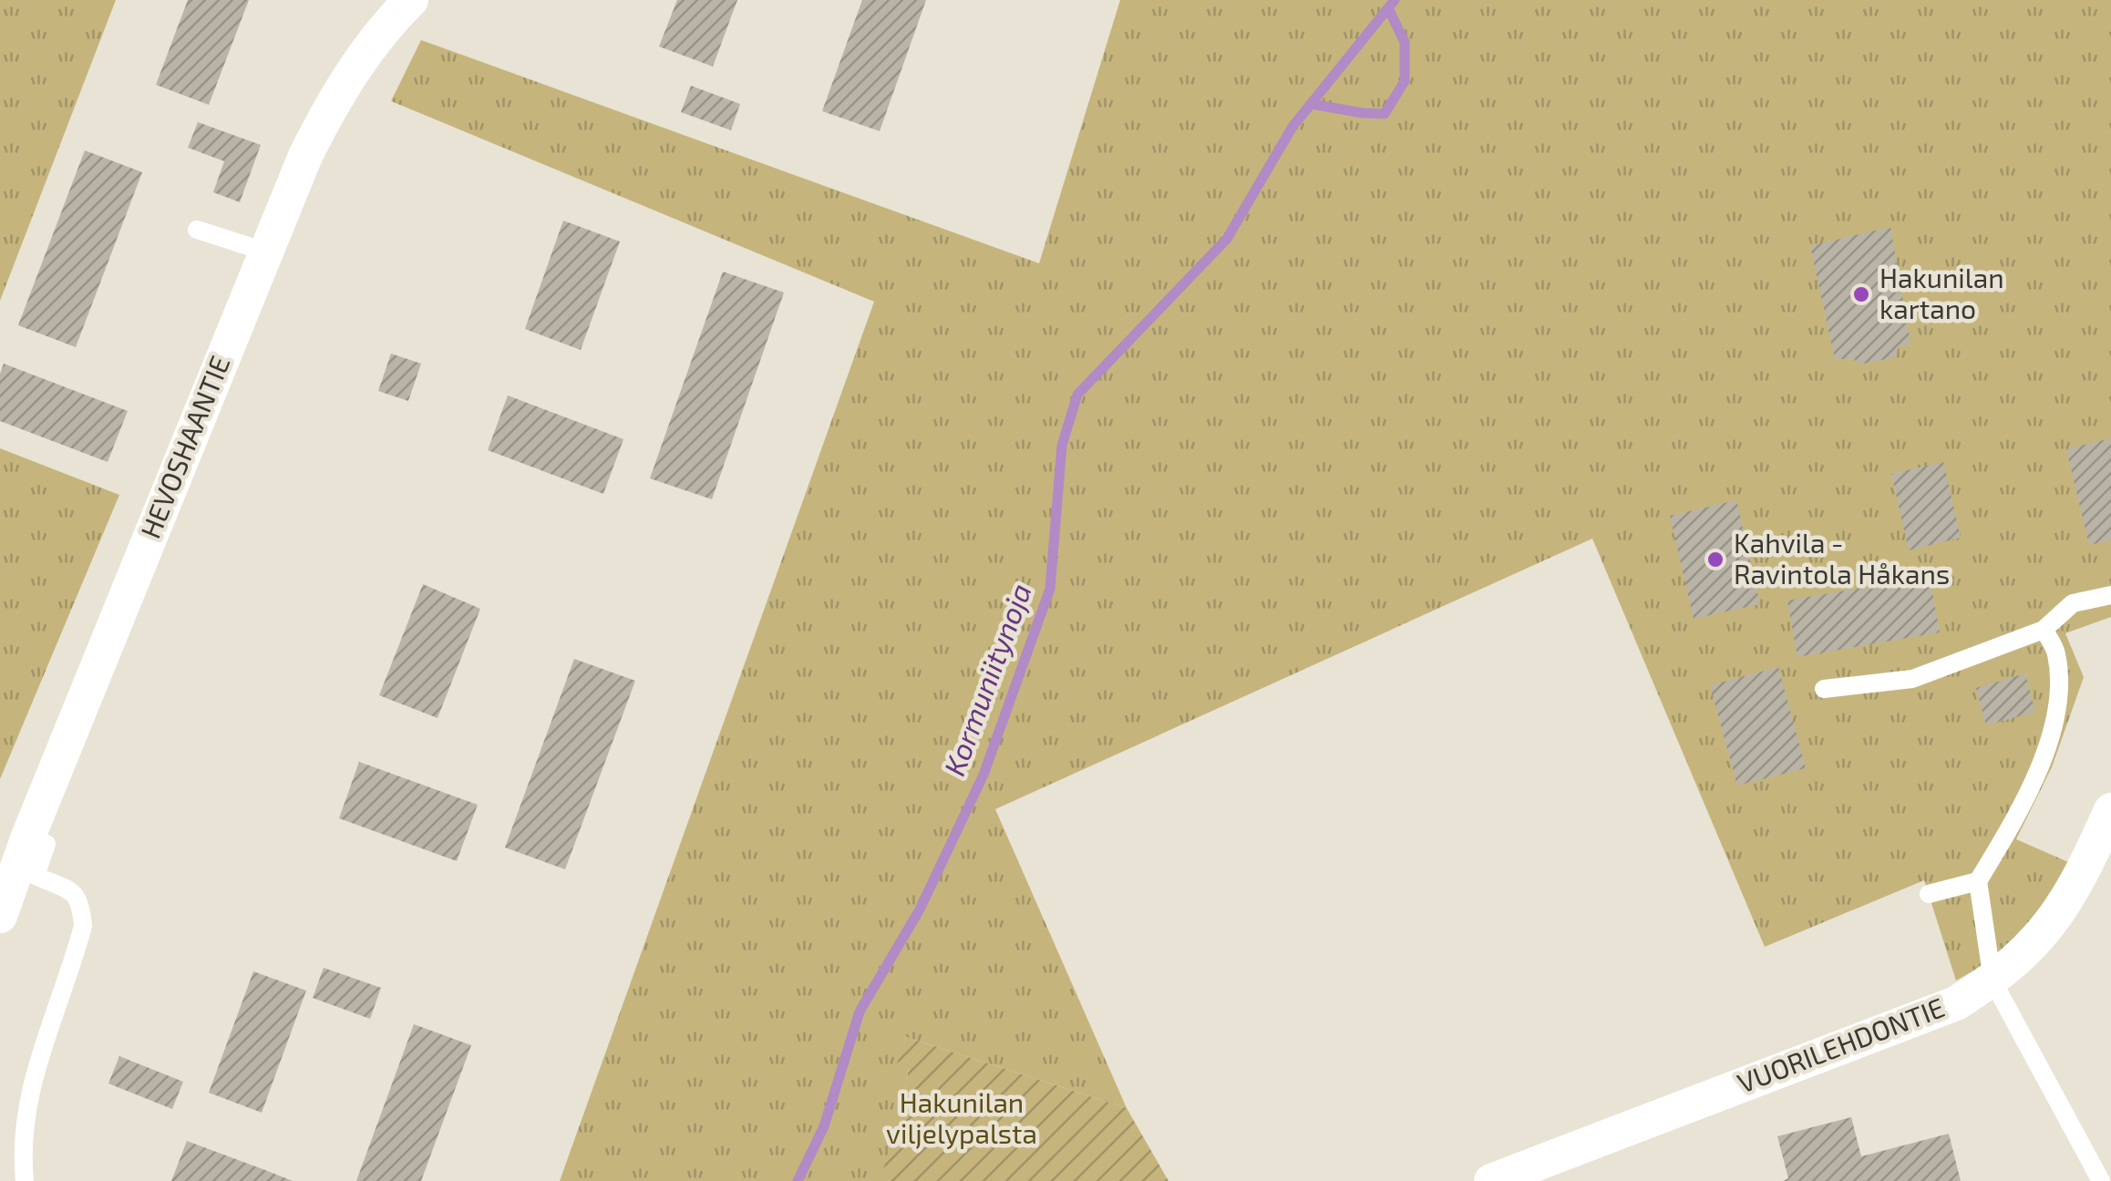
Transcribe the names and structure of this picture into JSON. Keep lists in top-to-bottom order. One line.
{"streets":{"street":["HEVOSHAANTIE","VUORILEHDONTIE"]},"water":["Kormuniitynoja"],"parks":["Hakunilan viljelypalsta"],"places":["Hakunilan kartano","Kahvila - Ravintola Håkans"]}
